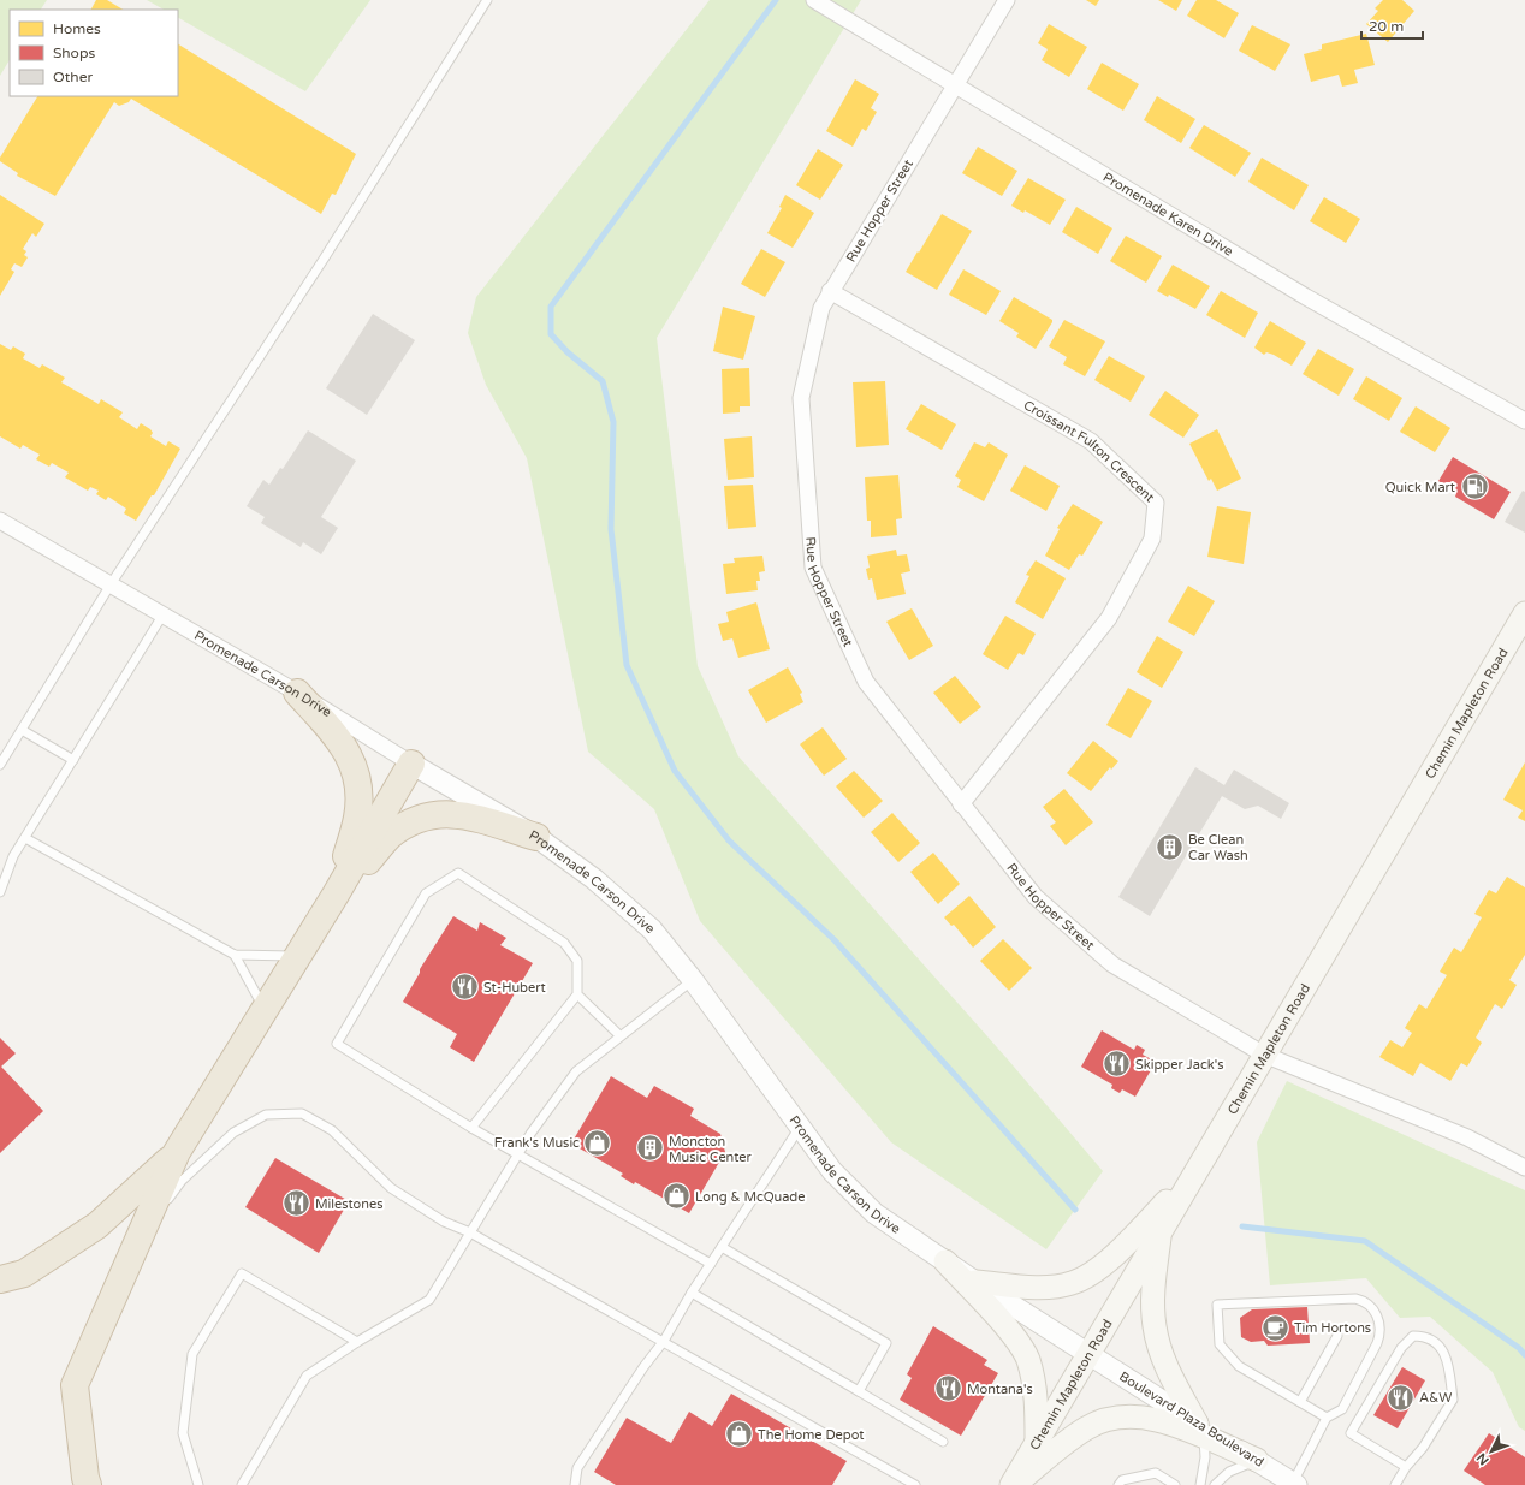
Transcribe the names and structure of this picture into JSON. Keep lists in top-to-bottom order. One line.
{"streets":{"main road":["Chemin Mapleton Road"],"street":["Rue Hopper Street","Promenade Karen Drive","Croissant Fulton Crescent","Promenade Carson Drive","Boulevard Plaza Boulevard"]},"crossings":[["Rue Hopper Street","Promenade Karen Drive"],["Rue Hopper Street","Croissant Fulton Crescent"],["Rue Hopper Street","Chemin Mapleton Road"],["Promenade Carson Drive","Chemin Mapleton Road"],["Promenade Carson Drive","Boulevard Plaza Boulevard"],["Chemin Mapleton Road","Boulevard Plaza Boulevard"]],"places":{"fuel station":["Quick Mart"],"building":["Be Clean Car Wash","Moncton Music Center"],"restaurant":["St-Hubert","Skipper Jack's","Milestones","Montana's","A&W"],"shop":["Frank's Music","Long & McQuade","The Home Depot"],"cafe":["Tim Hortons"]},"legend":["Homes","Shops","Other"],"scale_bar":"20 m","north":"bottom left"}
